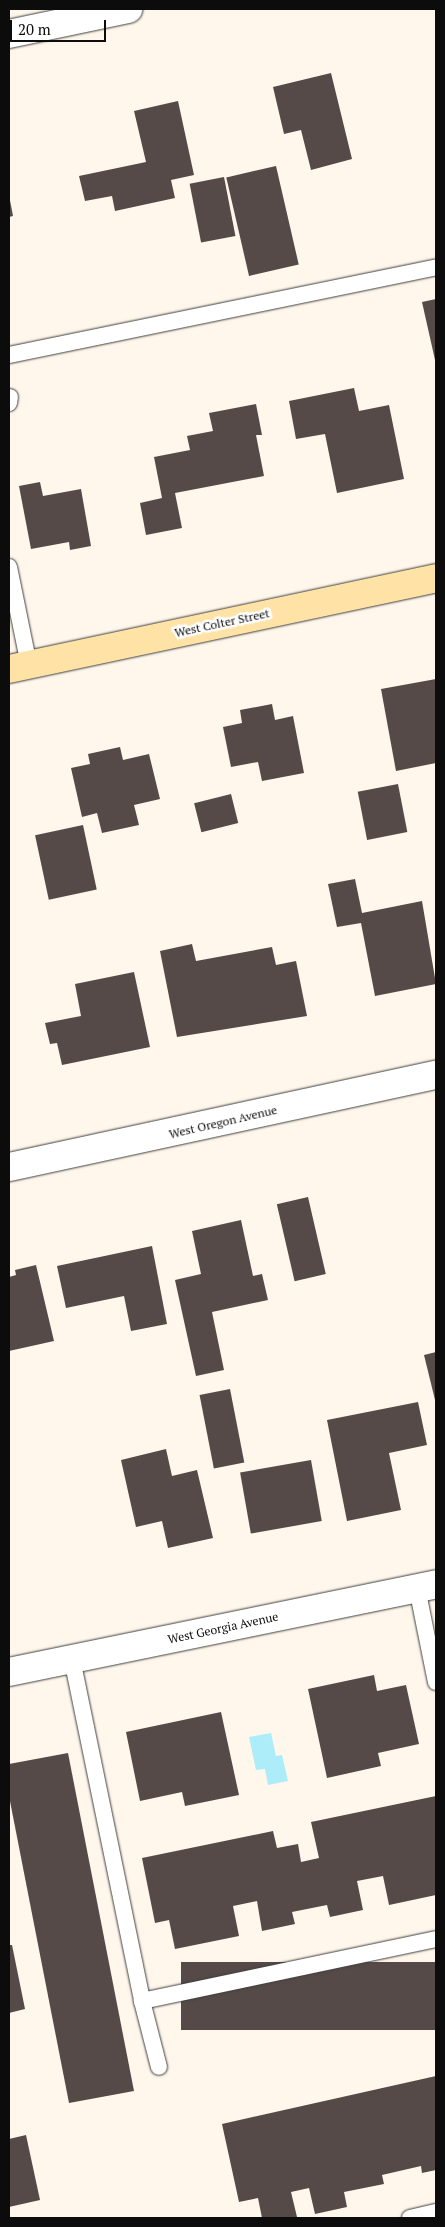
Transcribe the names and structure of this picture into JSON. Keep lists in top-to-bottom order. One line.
{"streets":{"street":["West Colter Street","West Oregon Avenue","West Georgia Avenue"]},"scale_bar":"20 m"}
